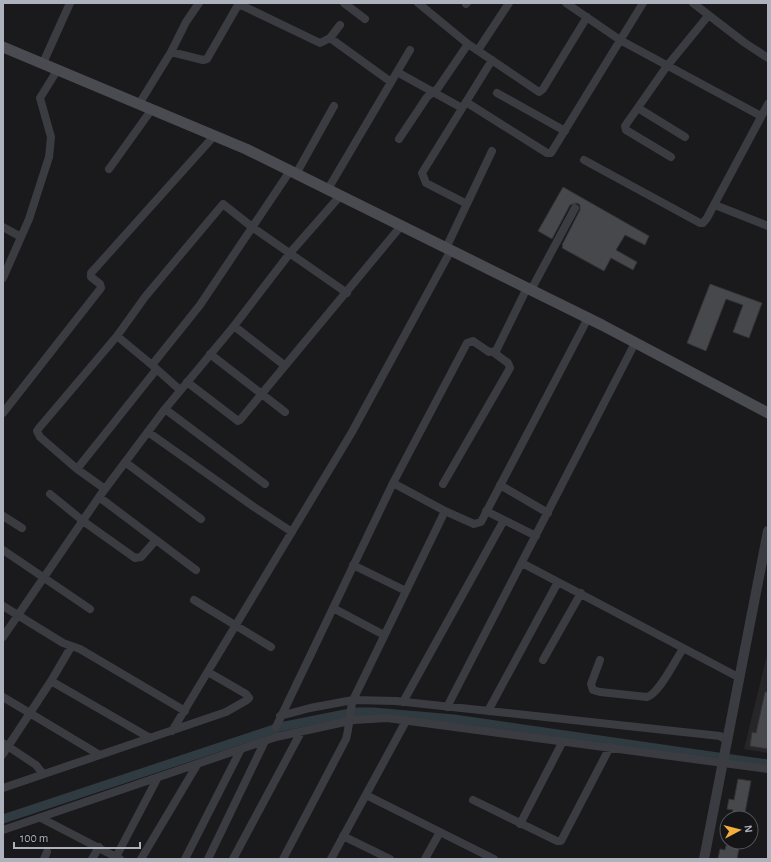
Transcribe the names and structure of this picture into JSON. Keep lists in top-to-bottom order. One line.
{"scale_bar":"100 m","north":"right"}
